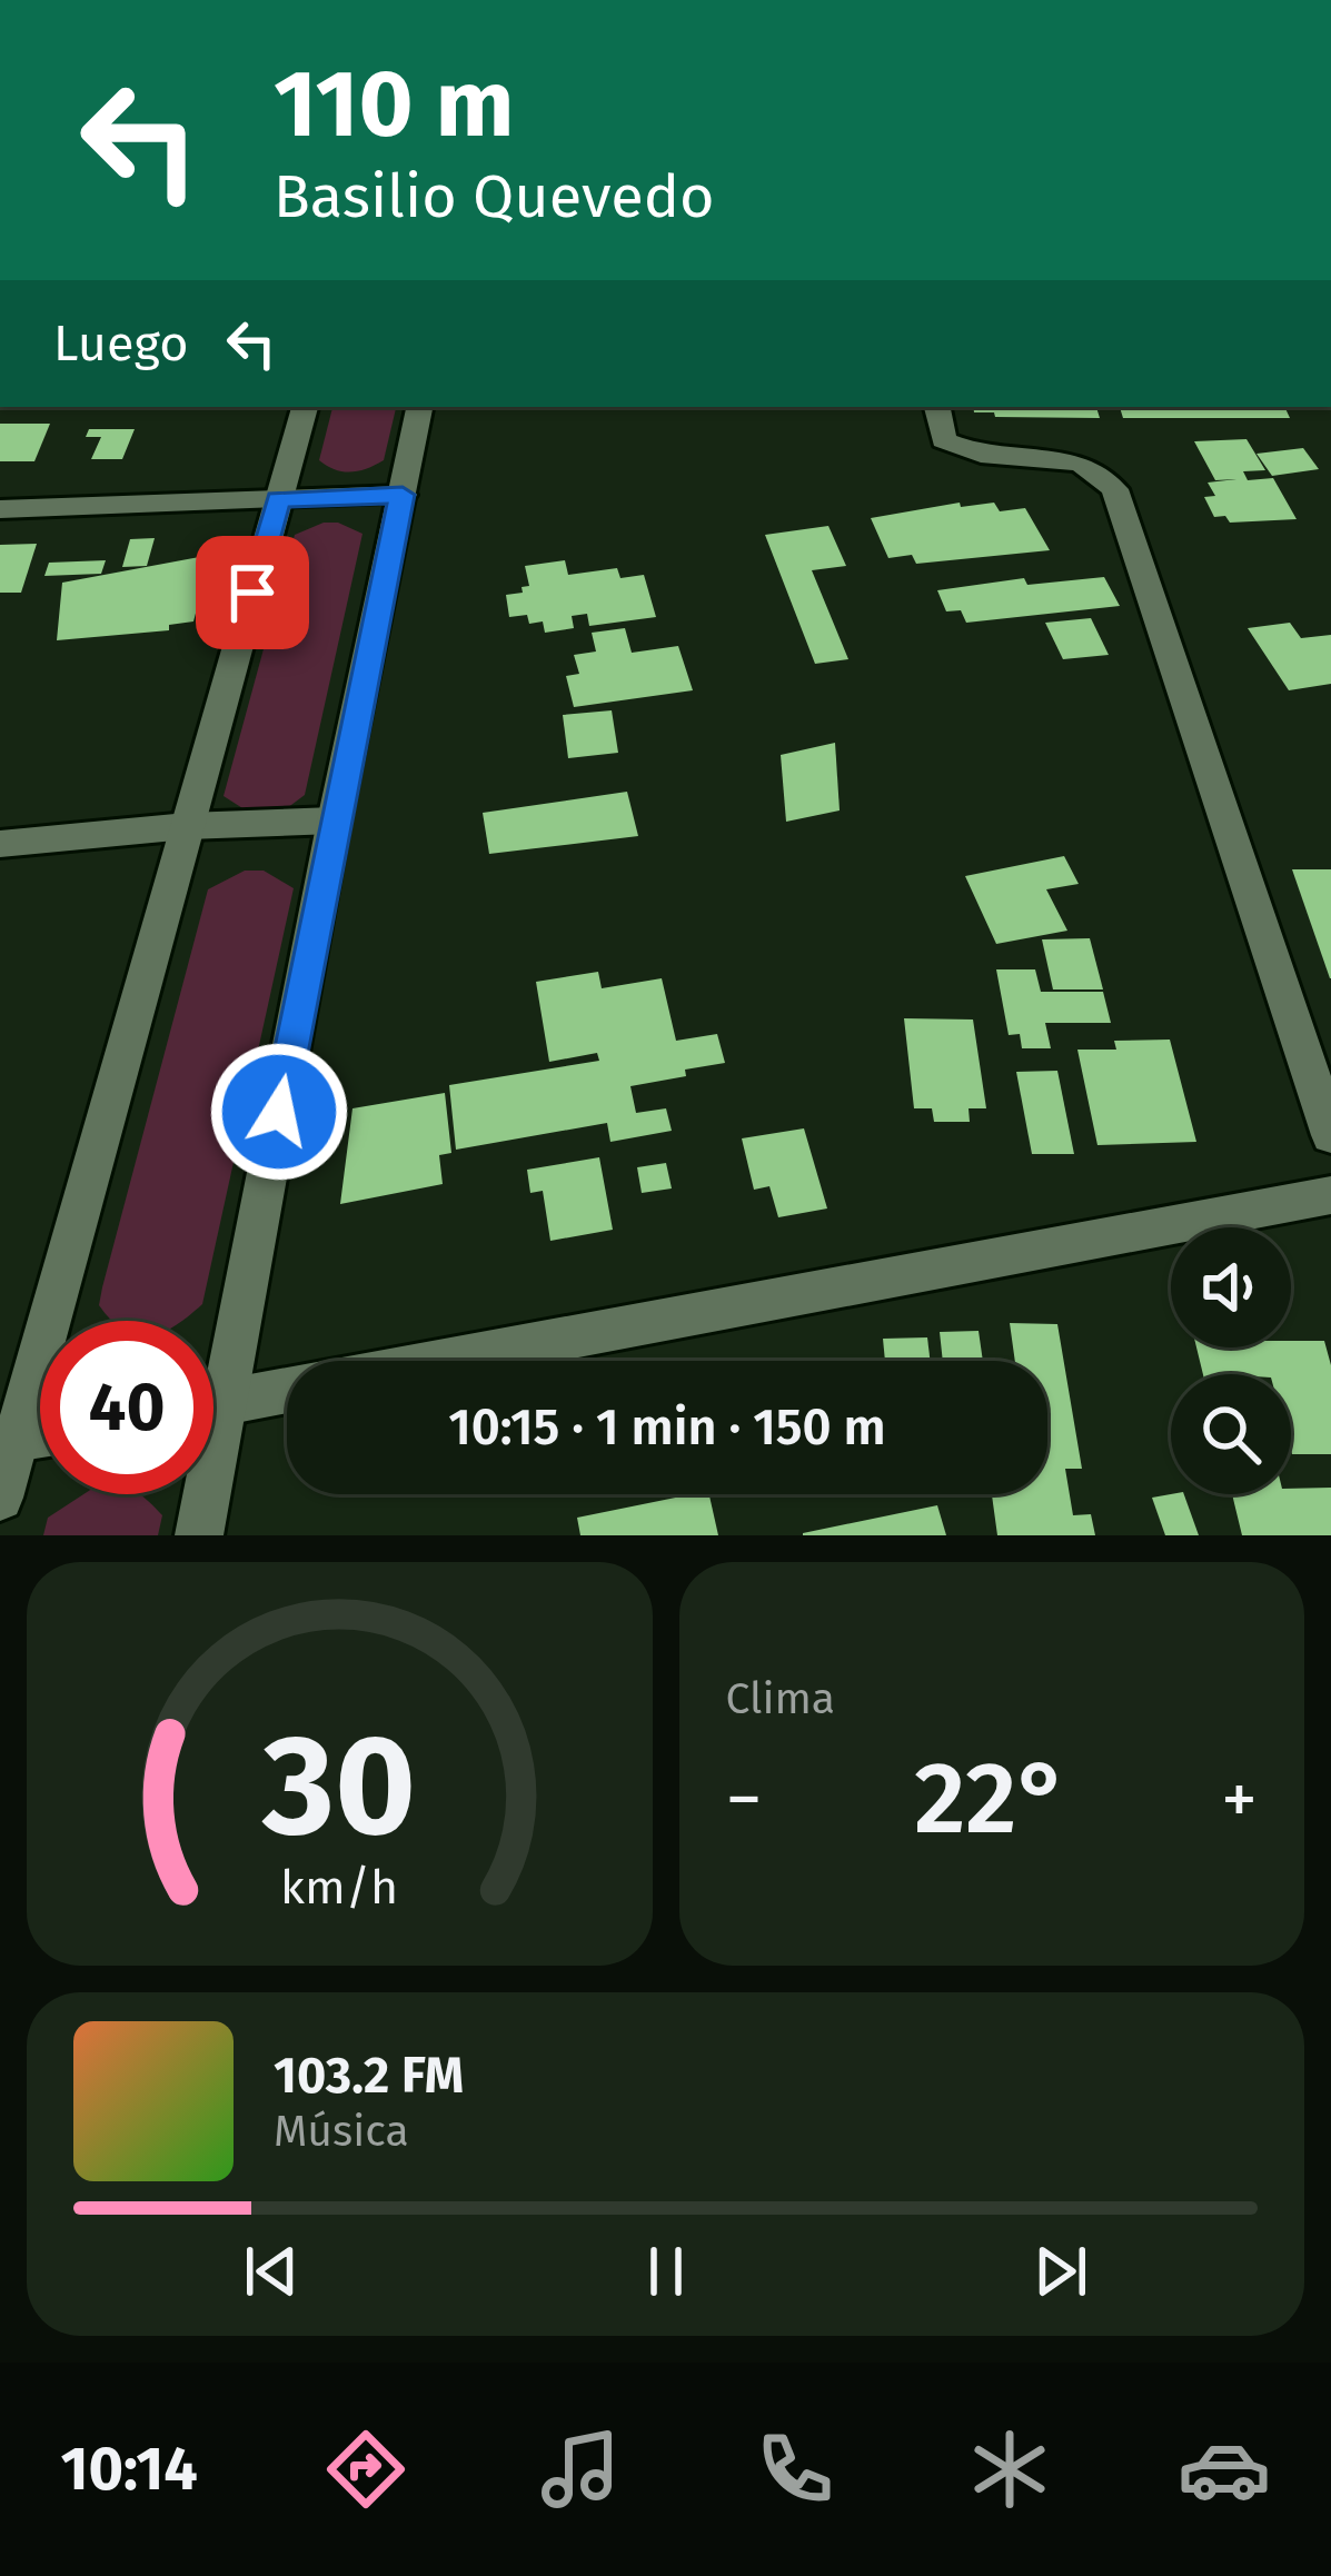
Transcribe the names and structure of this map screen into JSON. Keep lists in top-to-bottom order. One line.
{"page":{"turn":["110 m","Basilio Quevedo"],"then":"Luego","limit":"40","trip":"10:15 · 1 min · 150 m","tile":"Clima","heat":["−","22°","+"],"song":["103.2 FM","Música"],"tabs":"10:14","gauge":["30","km/h"]}}
